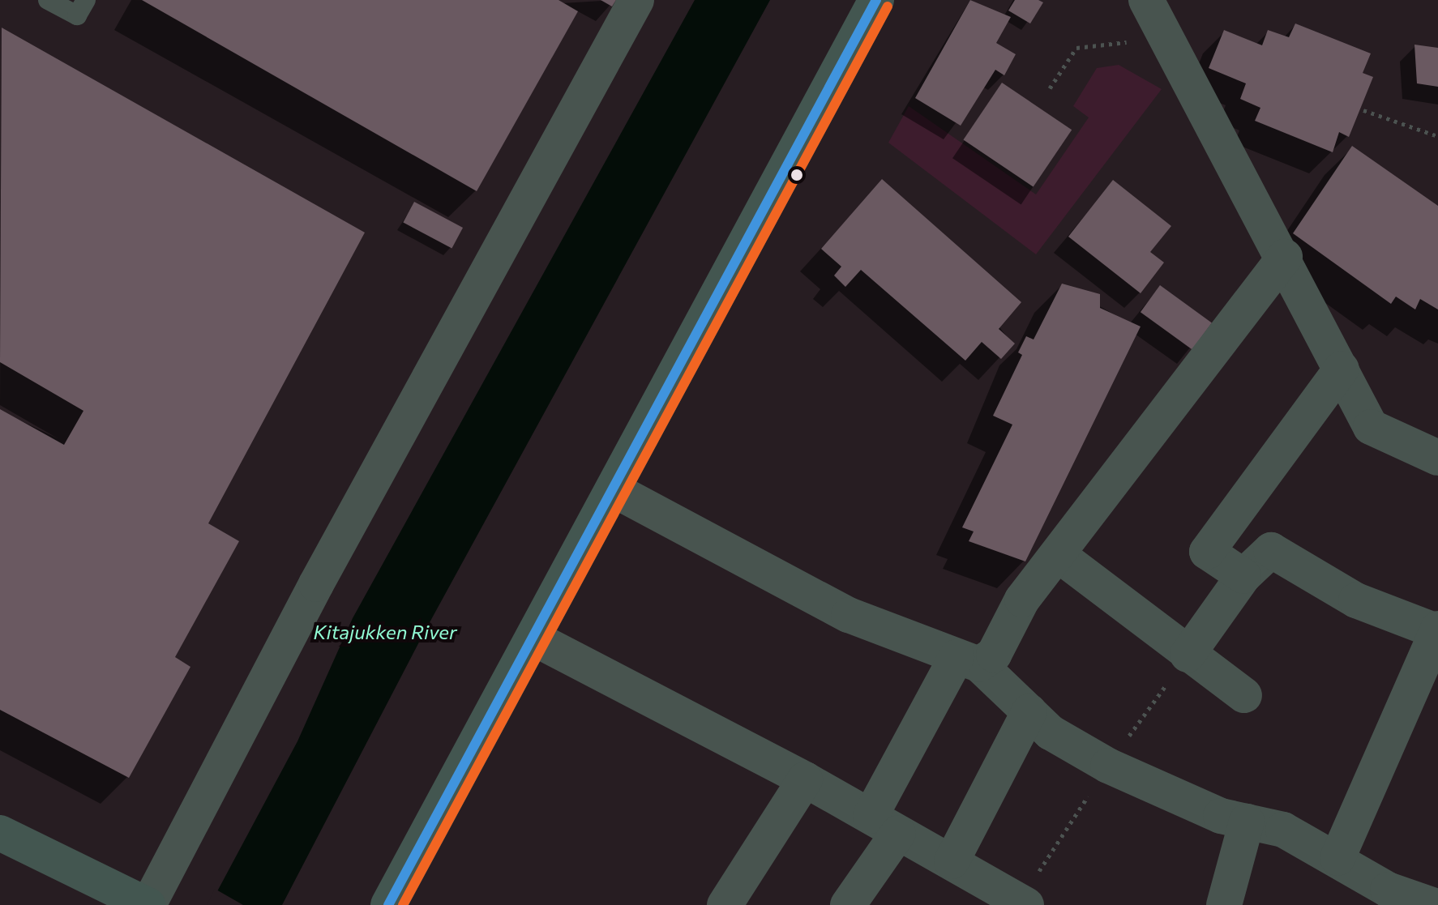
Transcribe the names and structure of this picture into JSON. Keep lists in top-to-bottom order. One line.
{"water":["Kitajukken River"]}
